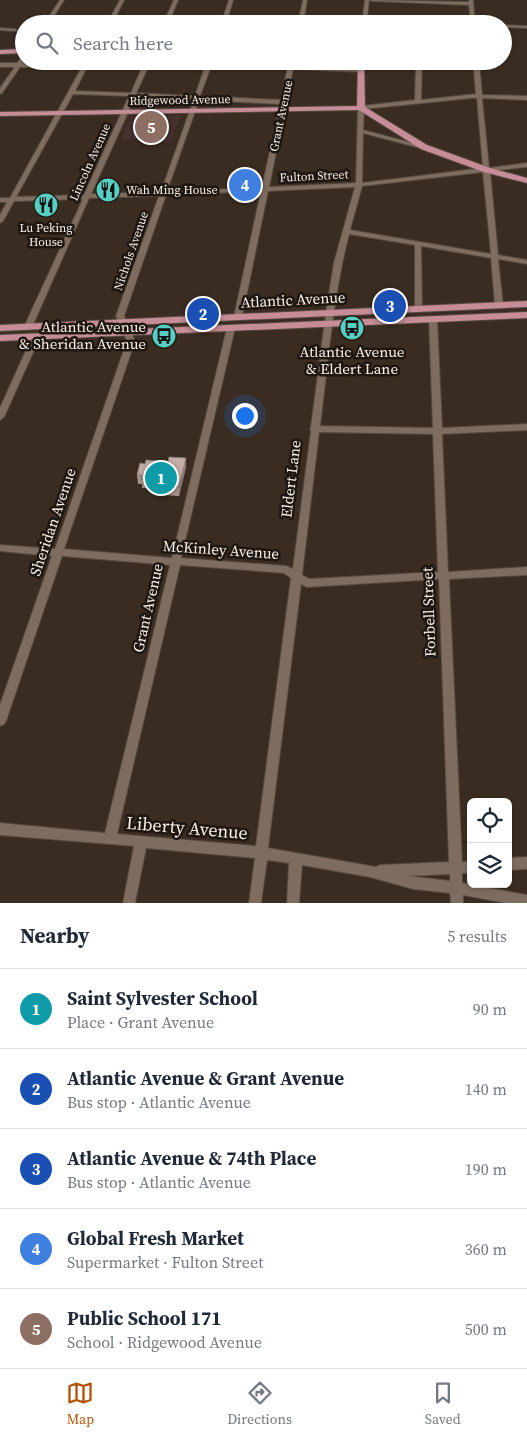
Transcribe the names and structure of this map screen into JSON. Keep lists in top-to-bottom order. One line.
{"streets":{"main road":["Ridgewood Avenue","Atlantic Avenue","Eldert Lane"],"street":["Grant Avenue","Lincoln Avenue","Fulton Street","Nichols Avenue","Sheridan Avenue","McKinley Avenue","Forbell Street","Liberty Avenue"]},"crossings":[["Ridgewood Avenue","Grant Avenue"],["Ridgewood Avenue","Lincoln Avenue"],["Ridgewood Avenue","Nichols Avenue"],["Ridgewood Avenue","Eldert Lane"],["Grant Avenue","Fulton Street"],["Grant Avenue","Atlantic Avenue"],["Grant Avenue","McKinley Avenue"],["Grant Avenue","Liberty Avenue"],["Lincoln Avenue","Fulton Street"],["Lincoln Avenue","Atlantic Avenue"],["Fulton Street","Nichols Avenue"],["Fulton Street","Eldert Lane"],["Nichols Avenue","Atlantic Avenue"],["Nichols Avenue","Sheridan Avenue"],["Atlantic Avenue","Eldert Lane"],["Atlantic Avenue","Sheridan Avenue"],["Atlantic Avenue","Forbell Street"],["Eldert Lane","McKinley Avenue"],["Eldert Lane","Liberty Avenue"],["Sheridan Avenue","McKinley Avenue"],["McKinley Avenue","Forbell Street"],["Forbell Street","Liberty Avenue"]],"places":{"restaurant":["Wah Ming House","Lu Peking House"],"bus stop":["Atlantic Avenue & Eldert Lane","Atlantic Avenue & Sheridan Avenue"]},"page":{"search":"Search here","pins":["5","4","3","2","1"],"heading":["Nearby","5 results"],"list":[{"mark":"1","name":"Saint Sylvester School","note":"Place · Grant Avenue","value":"90 m"},{"mark":"2","name":"Atlantic Avenue & Grant Avenue","note":"Bus stop · Atlantic Avenue","value":"140 m"},{"mark":"3","name":"Atlantic Avenue & 74th Place","note":"Bus stop · Atlantic Avenue","value":"190 m"},{"mark":"4","name":"Global Fresh Market","note":"Supermarket · Fulton Street","value":"360 m"},{"mark":"5","name":"Public School 171","note":"School · Ridgewood Avenue","value":"500 m"}],"nav":["Map","Directions","Saved"]}}
